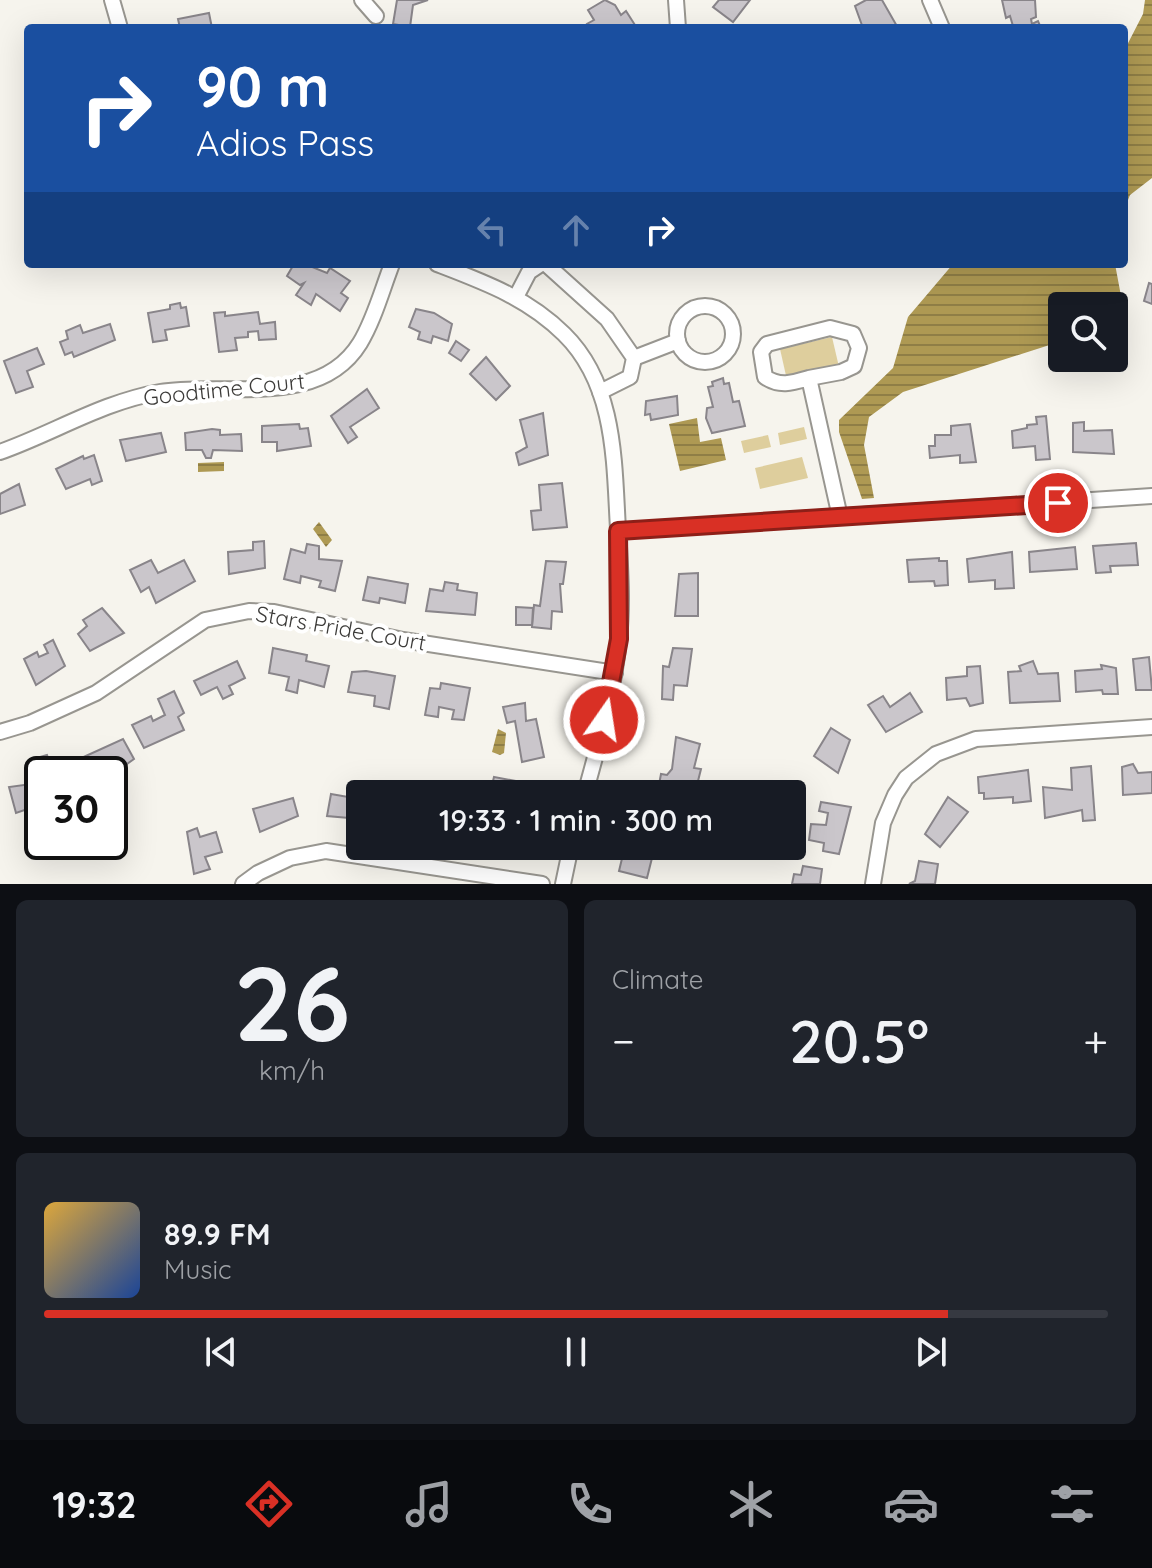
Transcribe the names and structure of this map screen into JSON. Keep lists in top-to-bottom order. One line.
{"streets":{"street":["Goodtime Court","Stars Pride Court"]},"page":{"turn":["90 m","Adios Pass"],"limit":"30","trip":"19:33 · 1 min · 300 m","tile":[["26","km/h"],"Climate"],"heat":["−","20.5°","+"],"song":["89.9 FM","Music"],"tabs":"19:32"}}
